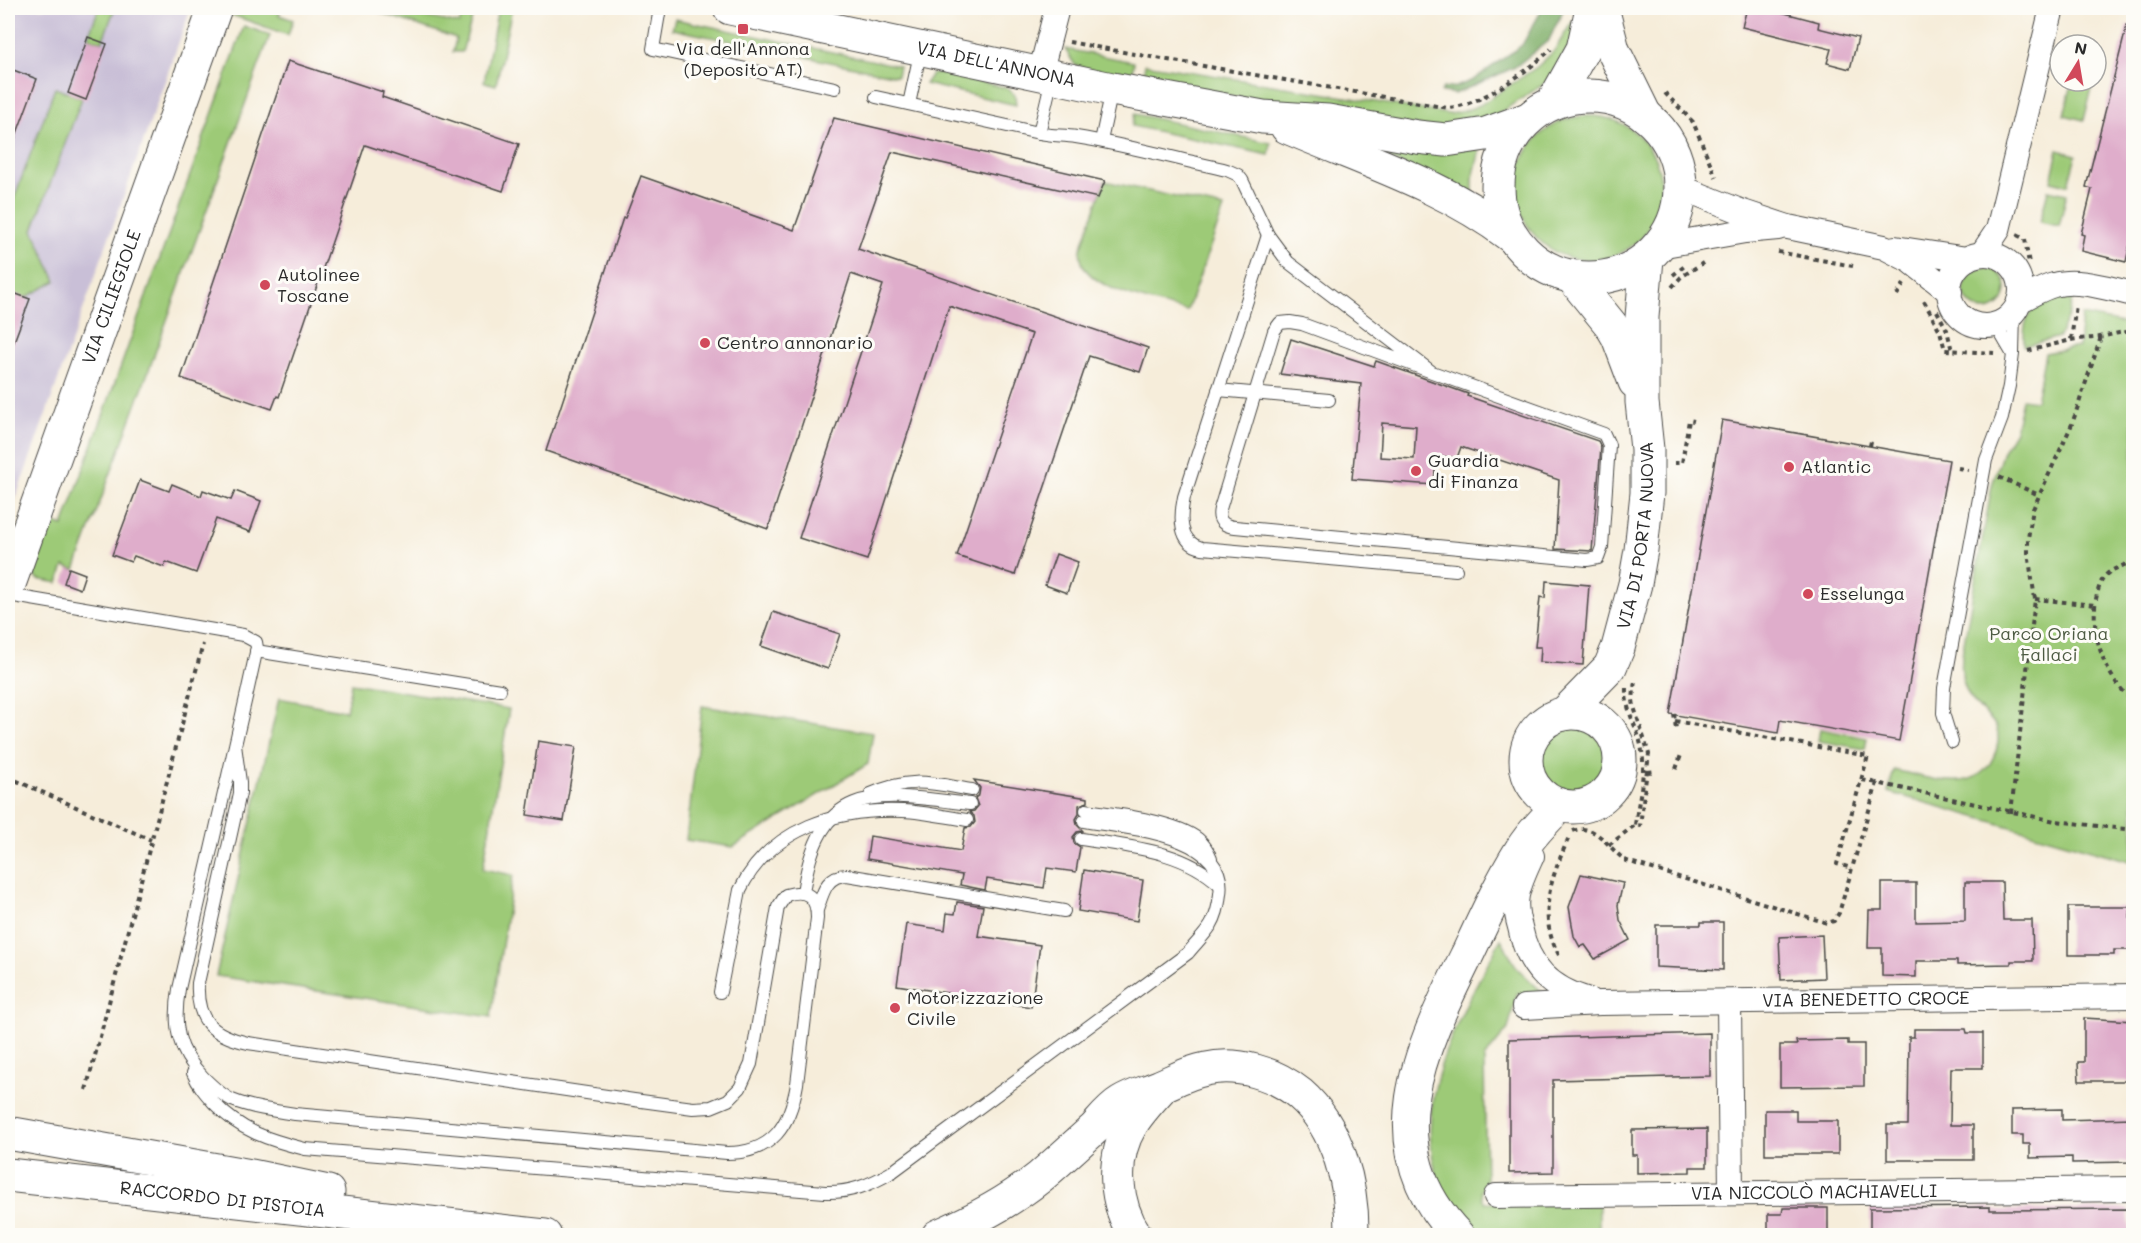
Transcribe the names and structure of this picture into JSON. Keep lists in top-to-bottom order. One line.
{"streets":{"main road":["VIA DELL'ANNONA","VIA CILIEGIOLE","VIA DI PORTA NUOVA","RACCORDO DI PISTOIA"],"street":["VIA BENEDETTO CROCE","VIA NICCOLÒ MACHIAVELLI"]},"crossings":[["VIA DELL'ANNONA","VIA DI PORTA NUOVA"],["VIA DI PORTA NUOVA","VIA BENEDETTO CROCE"]],"parks":["Parco Oriana Fallaci"],"places":{"transit":["Via dell'Annona (Deposito AT)"],"other":["Autolinee Toscane","Centro annonario","Atlantic","Guardia di Finanza","Esselunga","Motorizzazione Civile"]},"north":"top"}
